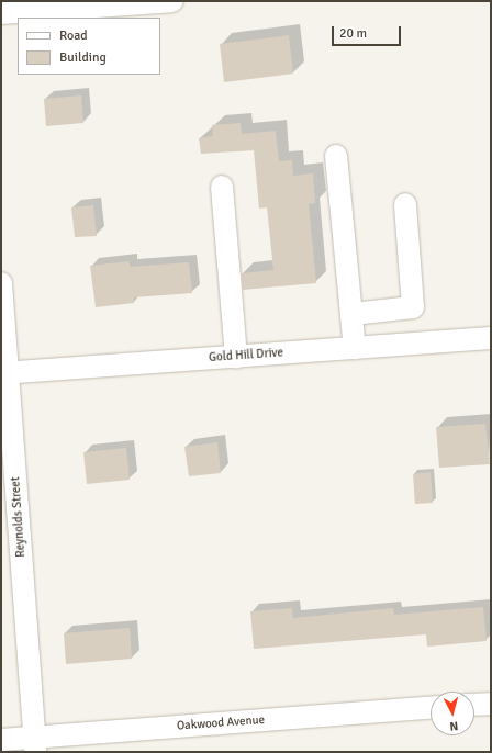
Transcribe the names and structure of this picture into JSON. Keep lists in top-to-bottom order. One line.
{"streets":{"street":["Gold Hill Drive","Reynolds Street","Oakwood Avenue"]},"crossings":[["Gold Hill Drive","Reynolds Street"],["Reynolds Street","Oakwood Avenue"]],"legend":["Road","Building"],"scale_bar":"20 m","north":"bottom"}
